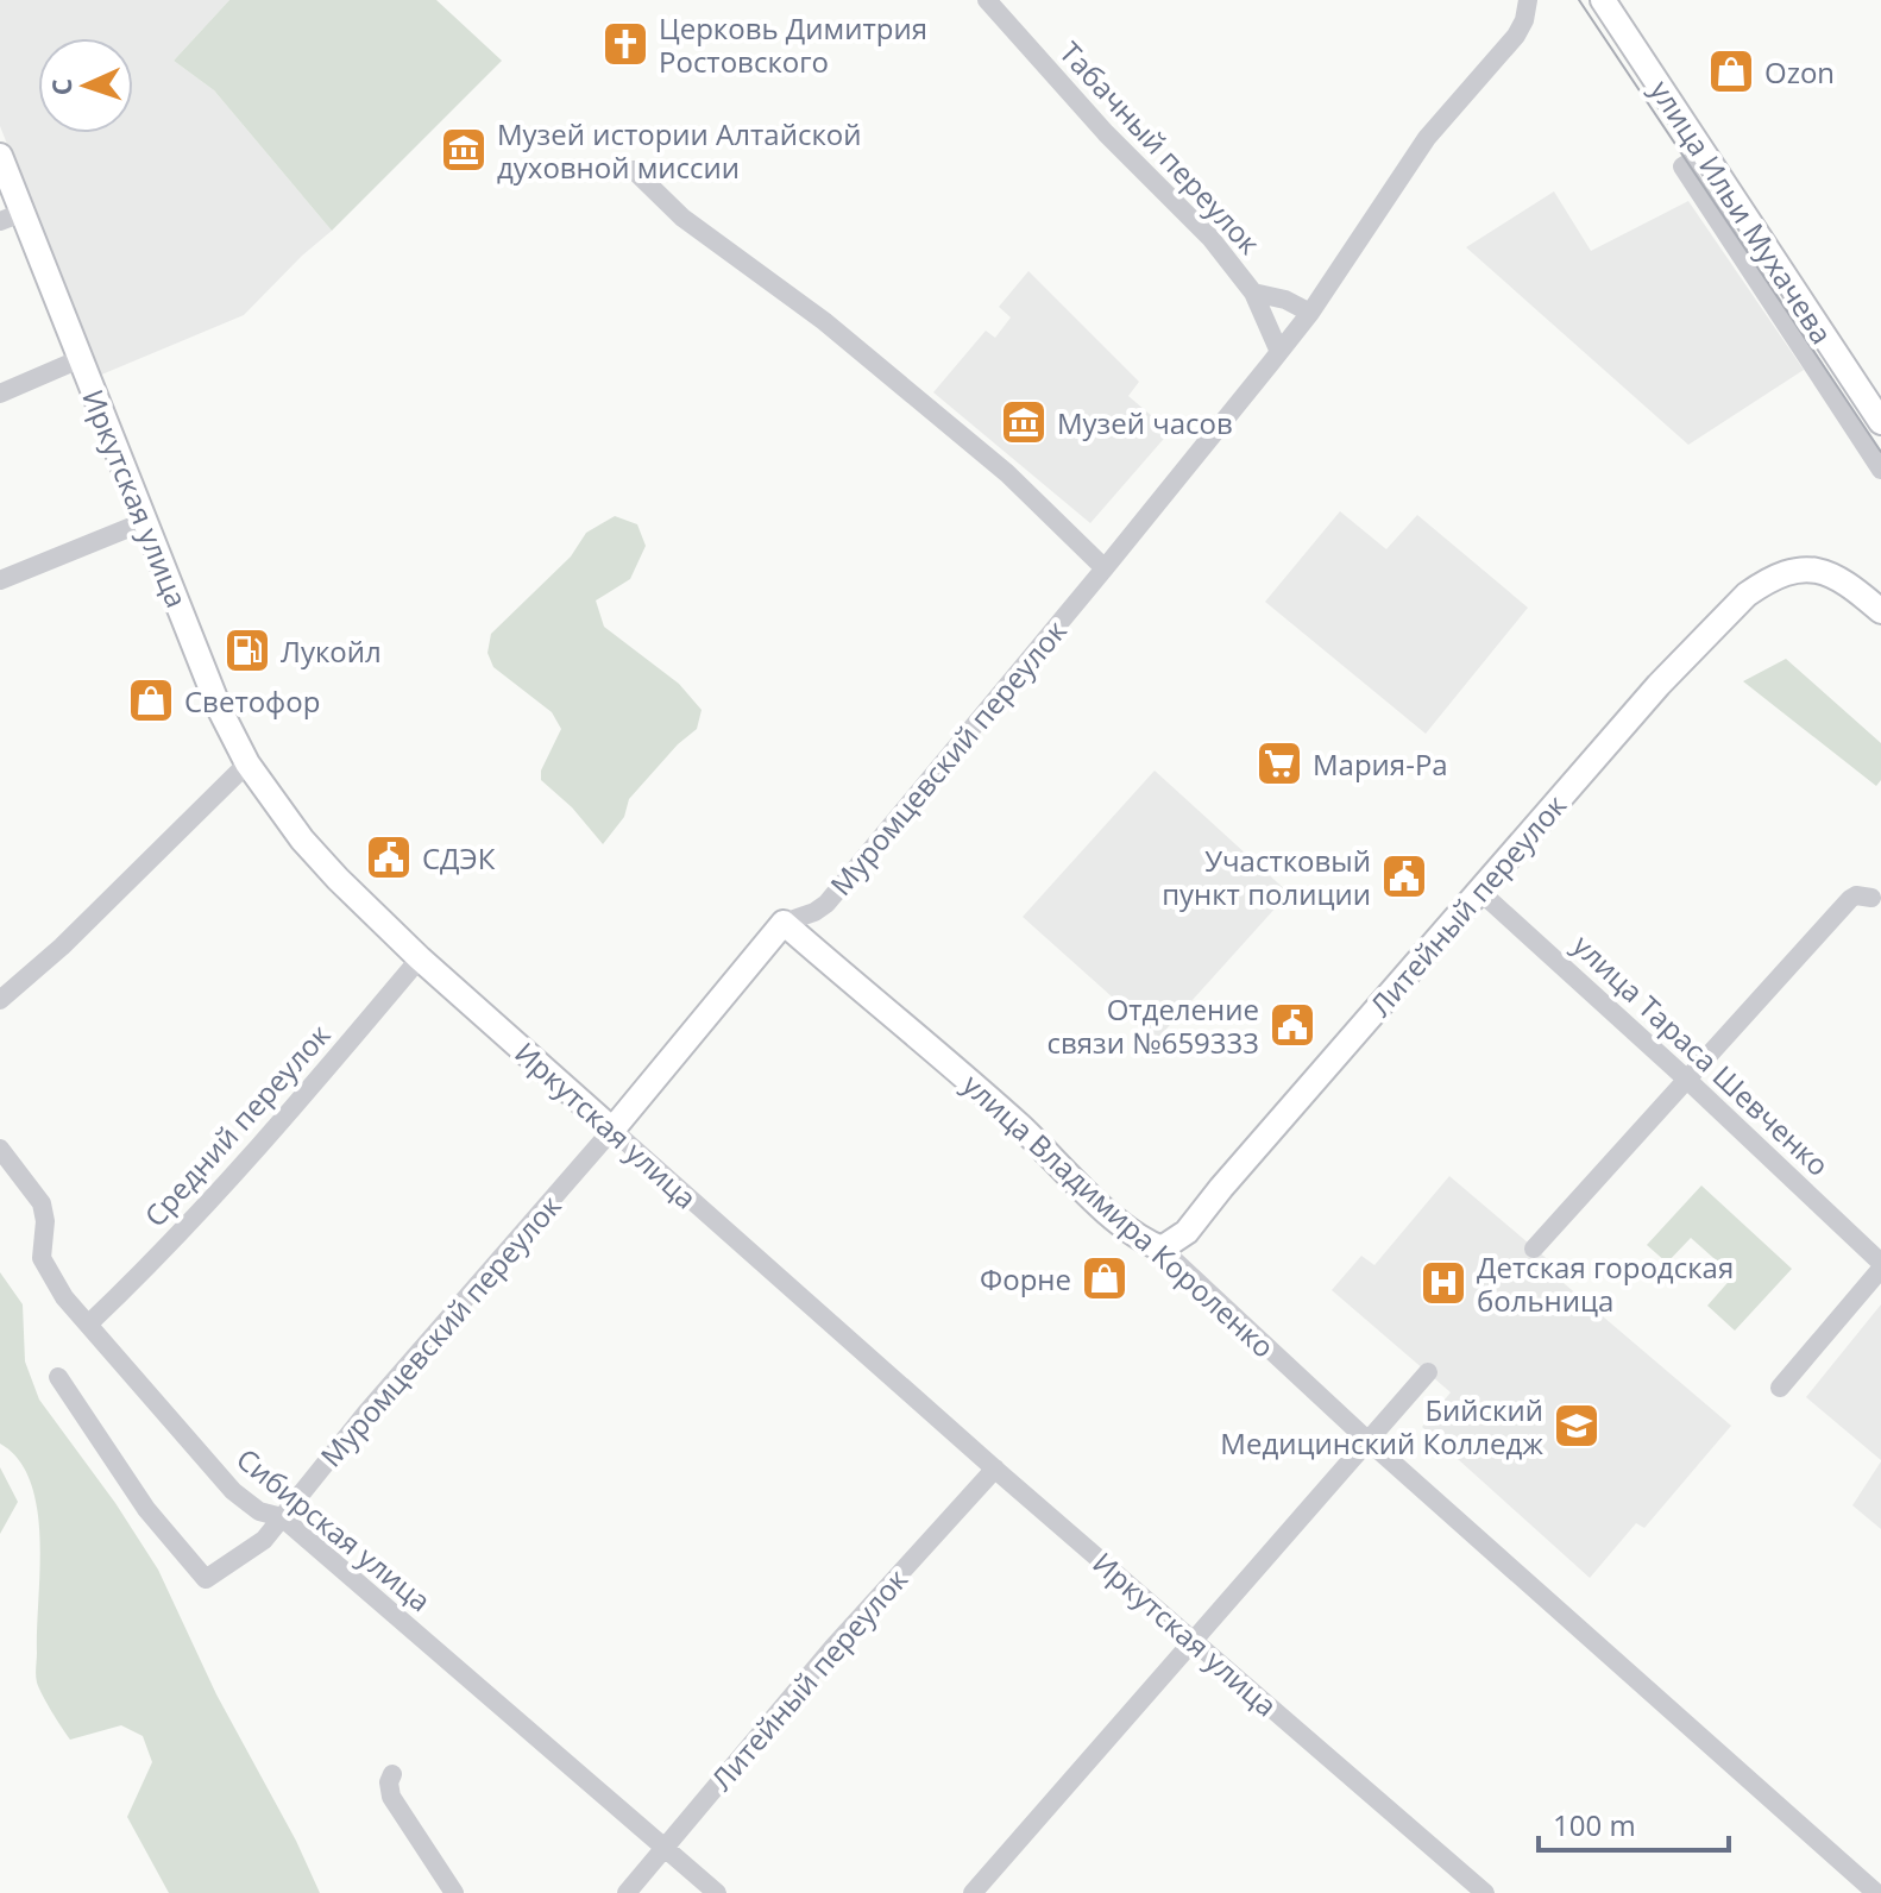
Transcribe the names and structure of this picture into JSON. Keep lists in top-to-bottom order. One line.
{"streets":{"main road":["улица Ильи Мухачева","Иркутская улица","Муромцевский переулок","Литейный переулок","улица Владимира Короленко"],"street":["Табачный переулок","улица Тараса Шевченко","Средний переулок","Сибирская улица"]},"crossings":[["Табачный переулок","Муромцевский переулок"],["Иркутская улица","Муромцевский переулок"],["Иркутская улица","Литейный переулок"],["Иркутская улица","Средний переулок"],["Муромцевский переулок","улица Владимира Короленко"],["Муромцевский переулок","Сибирская улица"],["Литейный переулок","улица Тараса Шевченко"],["Литейный переулок","улица Владимира Короленко"],["Литейный переулок","Сибирская улица"],["Средний переулок","Сибирская улица"]],"places":{"church":["Церковь Димитрия Ростовского"],"shop":["Ozon","Светофор","Форне"],"museum":["Музей истории Алтайской духовной миссии","Музей часов"],"fuel station":["Лукойл"],"supermarket":["Мария-Ра"],"public building":["СДЭК","Участковый пункт полиции","Отделение связи №659333"],"hospital":["Детская городская больница"],"school or university":["Бийский Медицинский Колледж"]},"scale_bar":"100 m","north":"left"}
